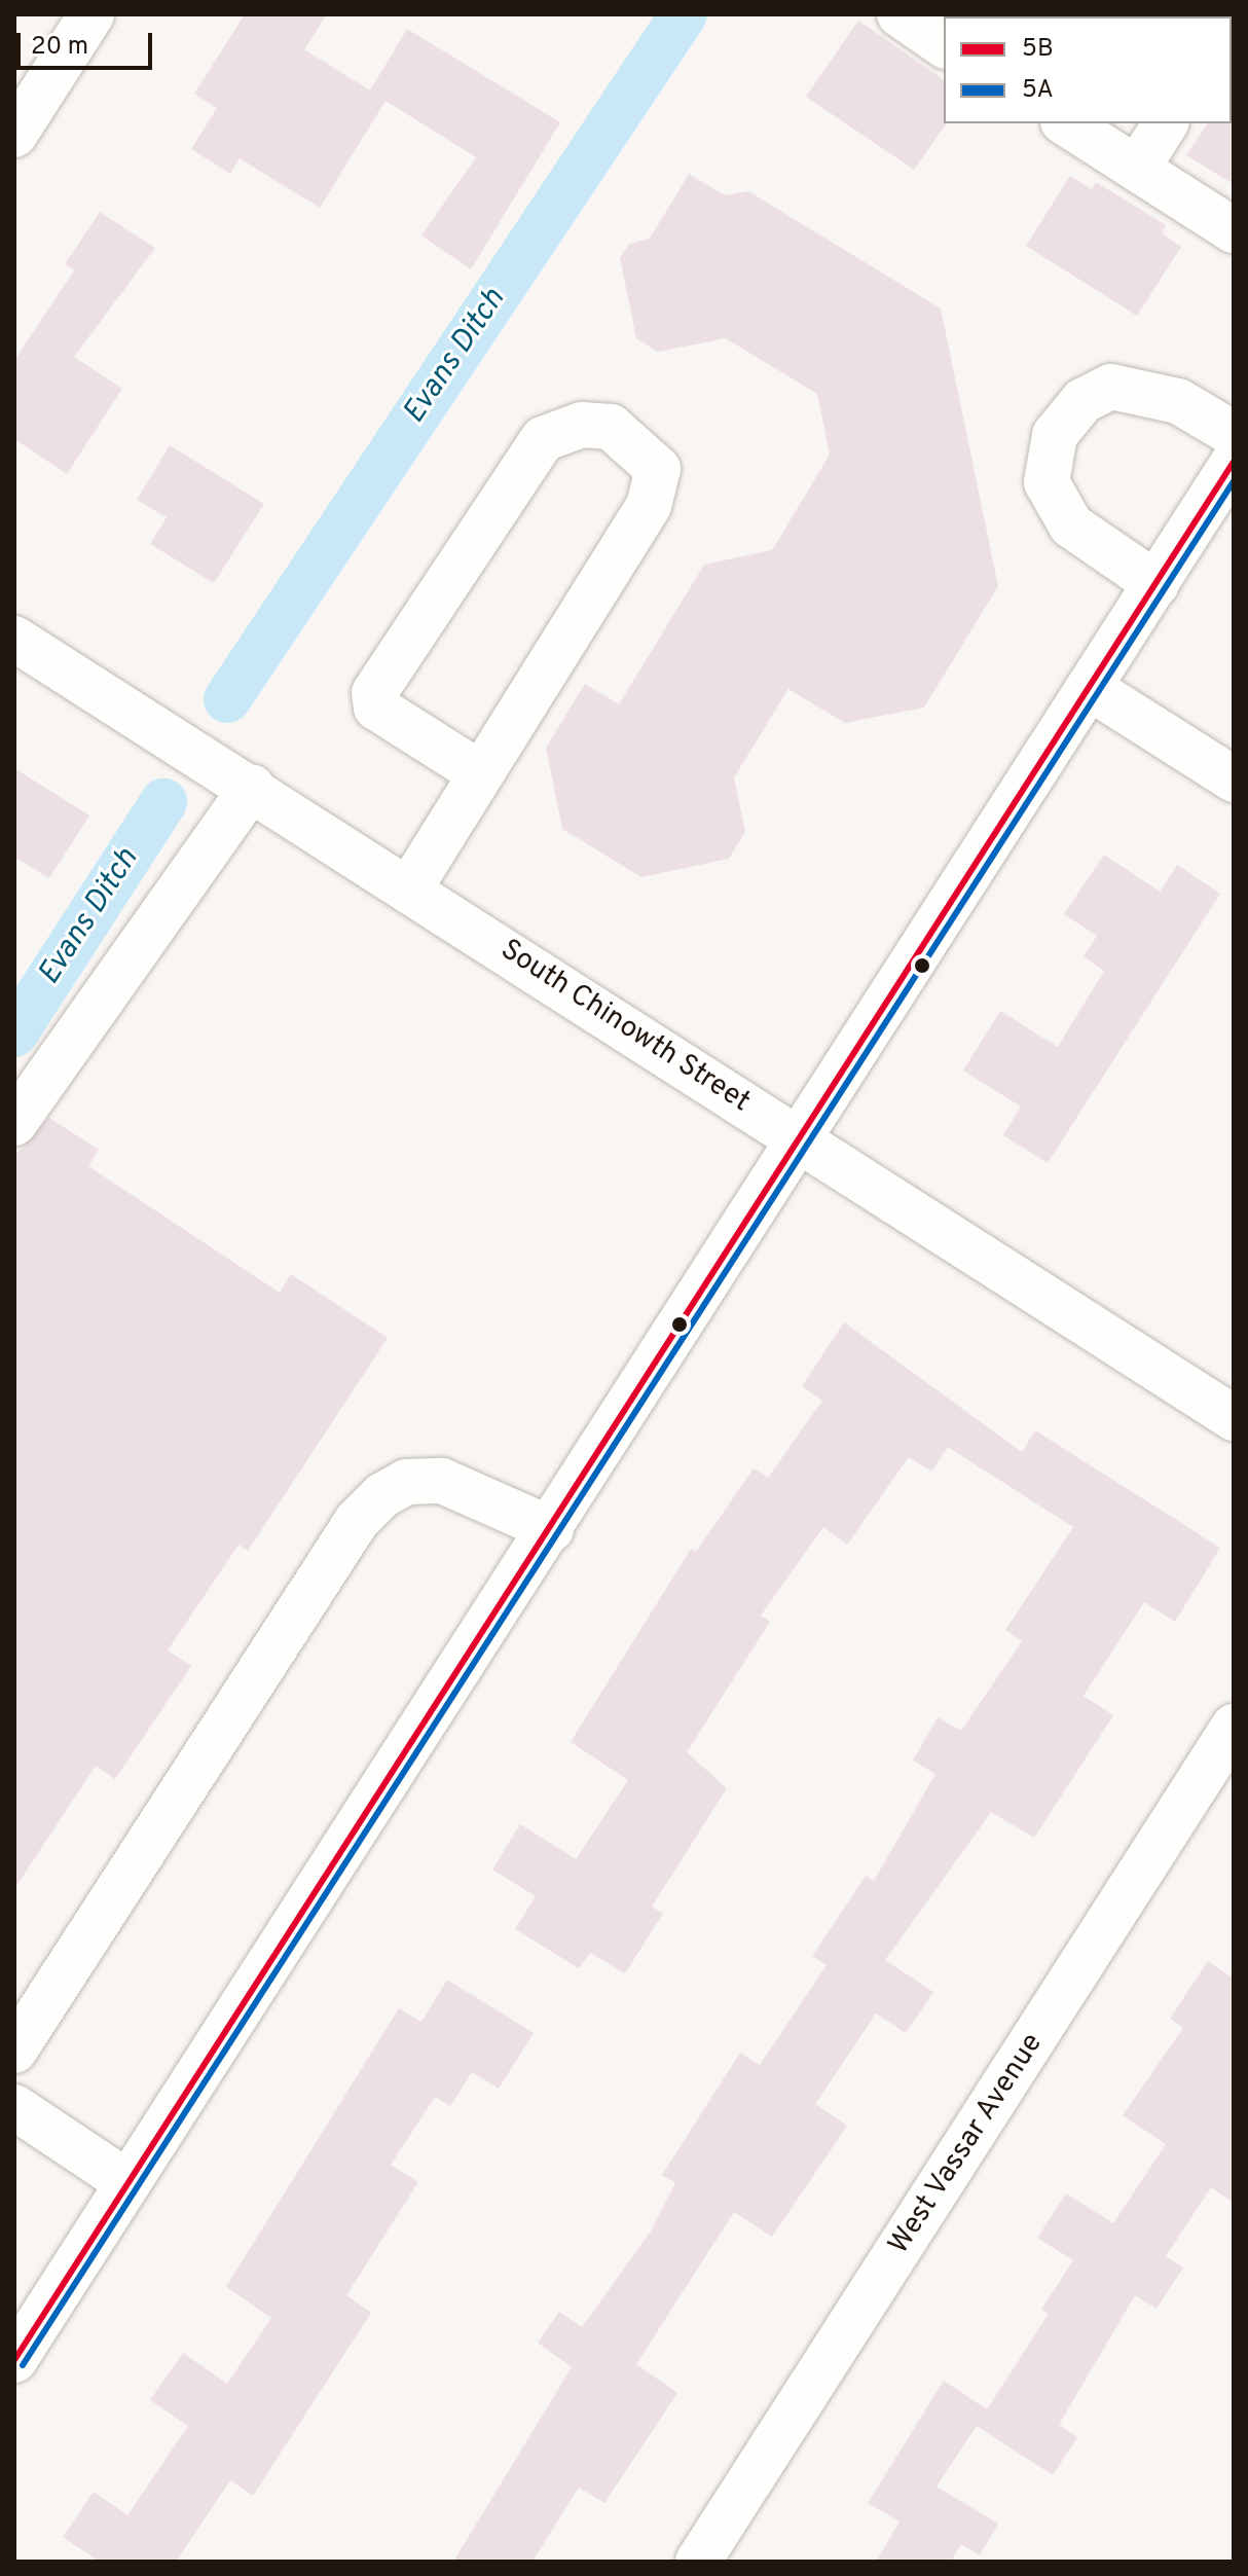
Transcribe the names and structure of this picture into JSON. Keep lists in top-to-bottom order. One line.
{"streets":{"street":["South Chinowth Street","West Vassar Avenue"]},"water":["Evans Ditch"],"lines":["transit line 5B","transit line 5A"],"legend":["5B","5A"],"scale_bar":"20 m"}
